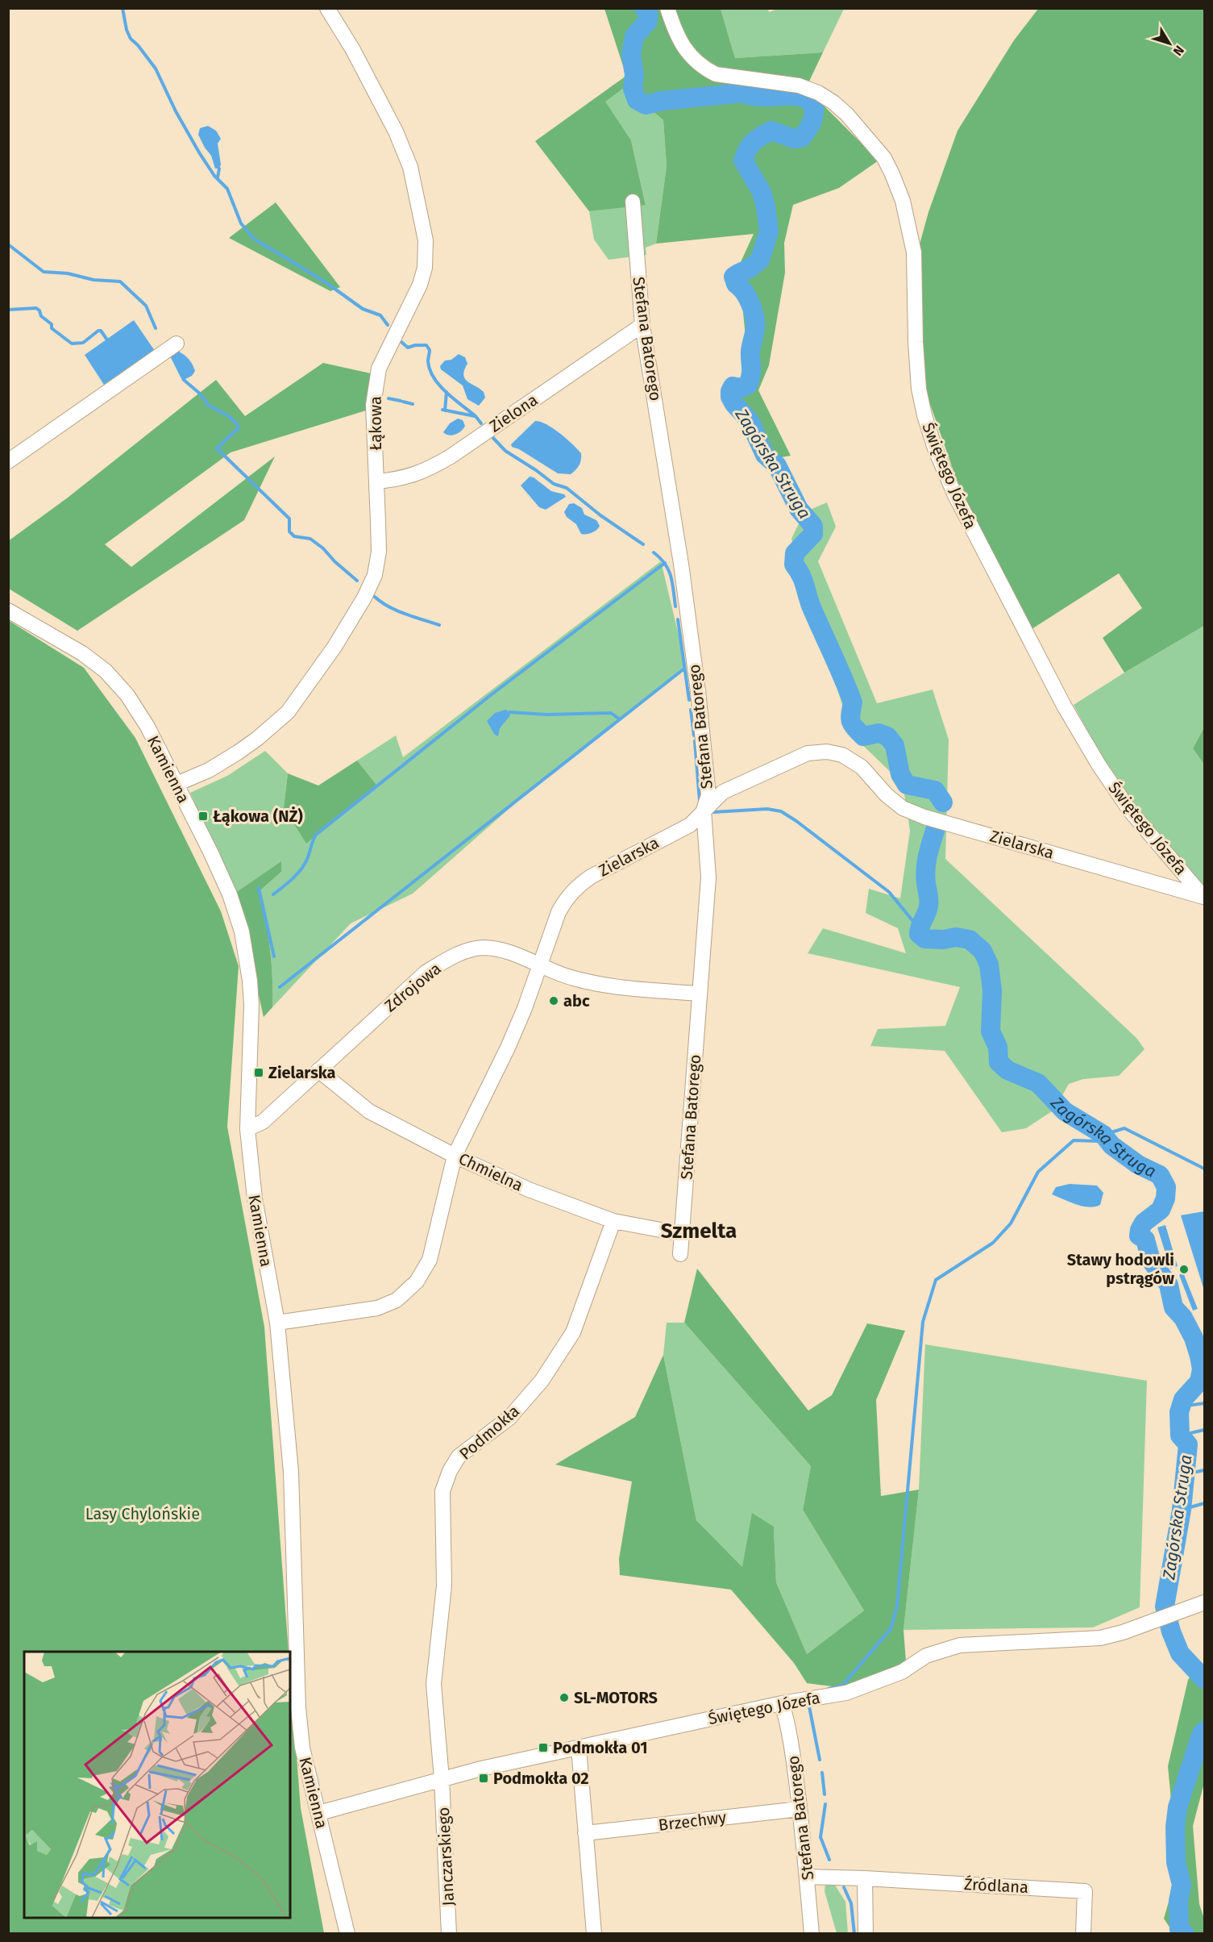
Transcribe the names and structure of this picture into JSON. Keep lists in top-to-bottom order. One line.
{"streets":{"street":["Stefana Batorego","Zielona","Łąkowa","Świętego Józefa","Kamienna","Zielarska","Zdrojowa","Chmielna","Podmokła","Brzechwy","Janczarskiego","Źródlana"]},"crossings":[["Stefana Batorego","Zielona"],["Stefana Batorego","Świętego Józefa"],["Stefana Batorego","Zielarska"],["Stefana Batorego","Zdrojowa"],["Stefana Batorego","Chmielna"],["Stefana Batorego","Brzechwy"],["Stefana Batorego","Źródlana"],["Zielona","Łąkowa"],["Łąkowa","Kamienna"],["Świętego Józefa","Kamienna"],["Świętego Józefa","Zielarska"],["Świętego Józefa","Podmokła"],["Świętego Józefa","Janczarskiego"],["Kamienna","Zielarska"],["Kamienna","Zdrojowa"],["Zielarska","Zdrojowa"],["Zielarska","Chmielna"],["Zdrojowa","Chmielna"],["Chmielna","Podmokła"],["Podmokła","Janczarskiego"]],"districts":["Szmelta"],"water":["Zagórska Struga"],"parks":["Lasy Chylońskie"],"places":{"transit":["Łąkowa (NŻ)","Zielarska","Podmokła 01","Podmokła 02"],"other":["abc","Stawy hodowli pstrągów","SL-MOTORS"]},"north":"bottom right"}
